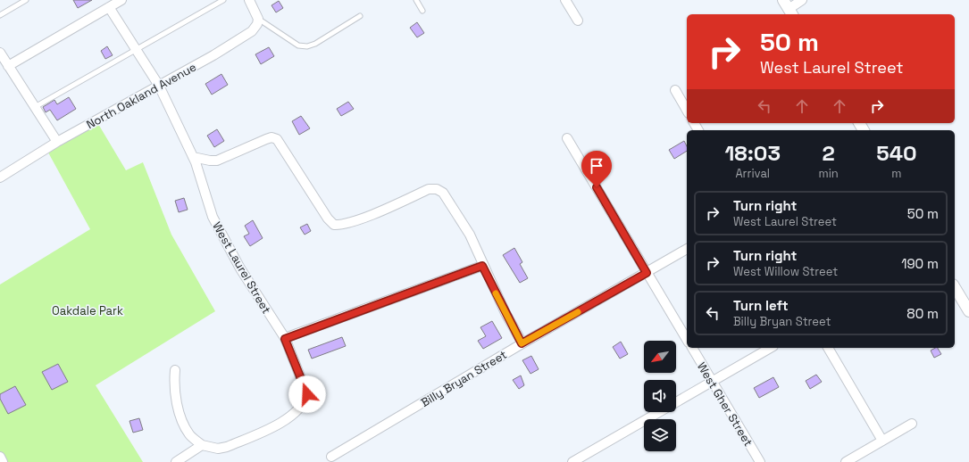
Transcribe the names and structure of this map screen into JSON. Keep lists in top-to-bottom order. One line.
{"streets":{"street":["North Oakland Avenue","West Laurel Street","Billy Bryan Street","West Gher Street"]},"crossings":[["North Oakland Avenue","West Laurel Street"]],"parks":["Oakdale Park"],"north":"bottom left","page":{"turn":["50 m","West Laurel Street"],"eta":["18:03","Arrival","2","min","540","m"],"list":[{"name":"Turn right","note":"West Laurel Street","value":"50 m"},{"name":"Turn right","note":"West Willow Street","value":"190 m"},{"name":"Turn left","note":"Billy Bryan Street","value":"80 m"}]}}
